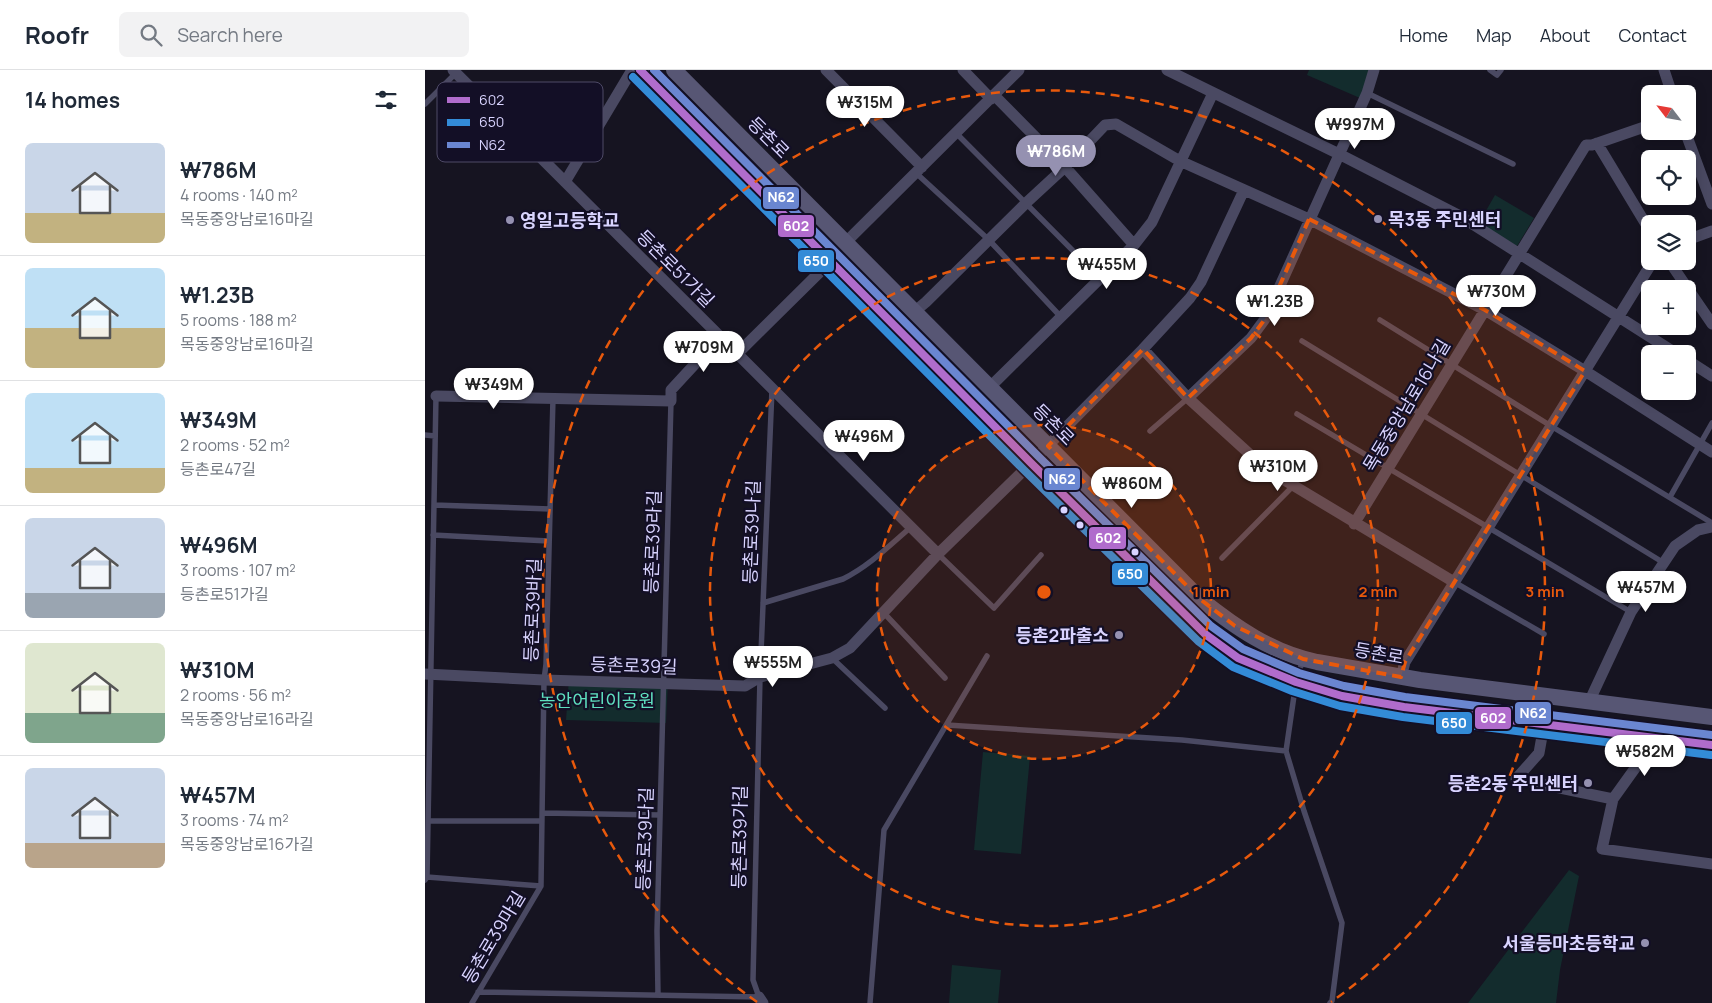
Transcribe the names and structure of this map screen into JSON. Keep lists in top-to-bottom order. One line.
{"streets":{"main road":["등촌로"],"street":["등촌로51가길","목동중앙남로16나길","등촌로39길"],"lane":["등촌로39나길","등촌로39라길","등촌로39바길","등촌로39가길","등촌로39다길","등촌로39마길"]},"crossings":[["등촌로","등촌로39길"],["등촌로51가길","등촌로39나길"],["등촌로51가길","등촌로39길"],["등촌로39나길","등촌로39길"],["등촌로39나길","등촌로39가길"],["등촌로39라길","등촌로39길"],["등촌로39라길","등촌로39다길"],["등촌로39바길","등촌로39길"],["등촌로39바길","등촌로39마길"],["등촌로39길","등촌로39가길"],["등촌로39길","등촌로39다길"],["등촌로39길","등촌로39마길"],["등촌로39가길","등촌로39다길"],["등촌로39가길","등촌로39마길"]],"parks":["농안어린이공원"],"places":["목3동 주민센터","영일고등학교","등촌2파출소","등촌2동 주민센터","서울등마초등학교"],"lines":["transit line 602","transit line N62","transit line 650"],"legend":["602","650","N62"],"north":"top left","page":{"header":"Roofr","search":"Search here","nav":["Home","Map","About","Contact"],"heading":"14 homes","map_buttons":["+","−"],"price":["₩315M","₩997M","₩786M","₩455M","₩730M","₩1.23B","₩709M","₩349M","₩496M","₩310M","₩860M","₩457M","₩555M","₩582M"],"list":[{"name":"₩786M","note":"4 rooms · 140 m² · 목동중앙남로16마길"},{"name":"₩1.23B","note":"5 rooms · 188 m² · 목동중앙남로16마길"},{"name":"₩349M","note":"2 rooms · 52 m² · 등촌로47길"},{"name":"₩496M","note":"3 rooms · 107 m² · 등촌로51가길"},{"name":"₩310M","note":"2 rooms · 56 m² · 목동중앙남로16라길"},{"name":"₩457M","note":"3 rooms · 74 m² · 목동중앙남로16가길"}]},"rings":["1 min","2 min","3 min"]}
